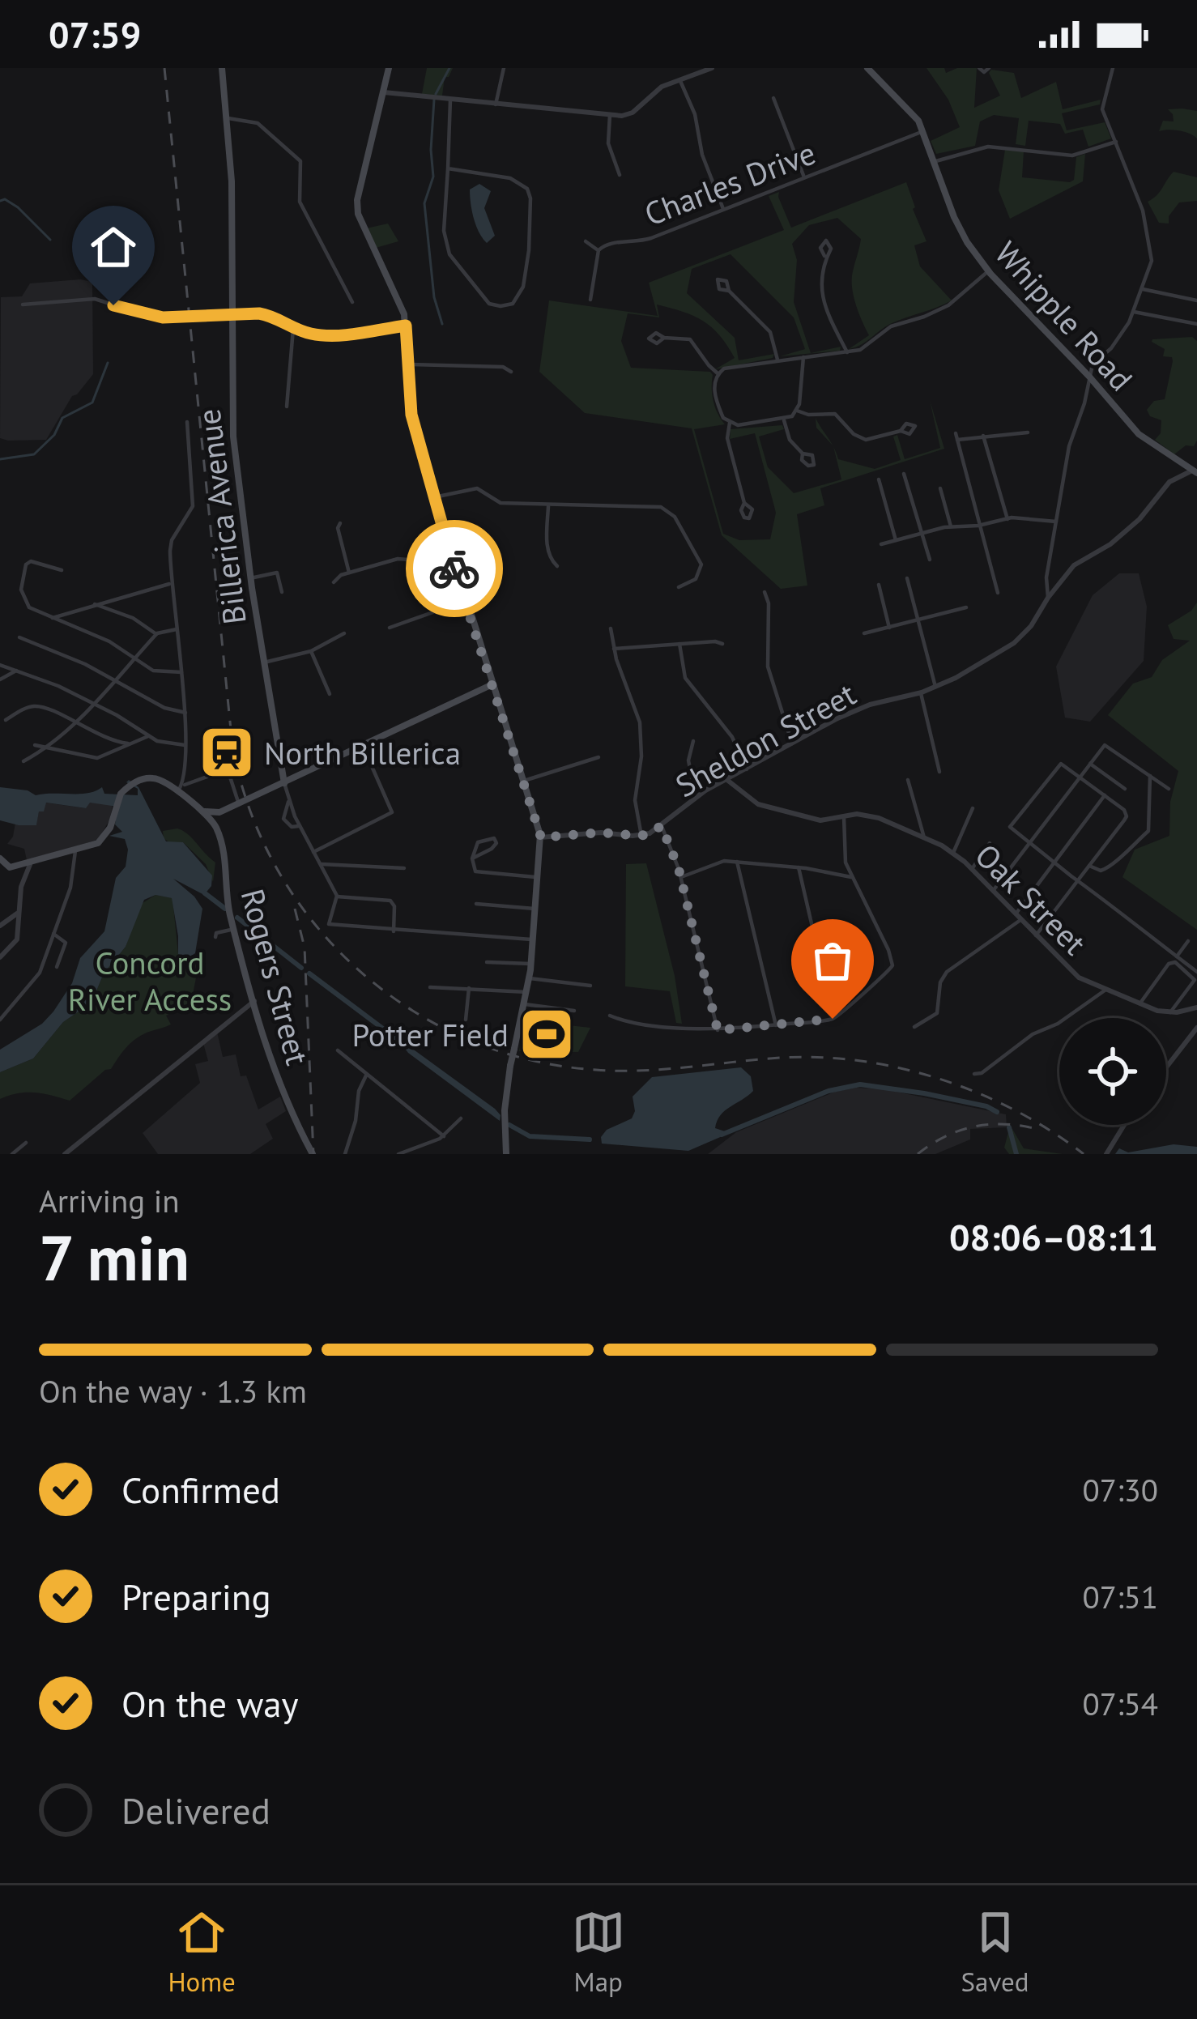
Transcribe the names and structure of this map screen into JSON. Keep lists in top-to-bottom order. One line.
{"streets":{"main road":["Whipple Road","Billerica Avenue","Rogers Street"],"street":["Charles Drive","Sheldon Street","Oak Street"]},"crossings":[["Charles Drive","Whipple Road"],["Whipple Road","Sheldon Street"],["Sheldon Street","Oak Street"]],"parks":["Concord River Access"],"places":{"station":["North Billerica"],"sports":["Potter Field"]},"page":{"status":"07:59","heading":["7 min","Arriving in","08:06–08:11"],"bar":"On the way · 1.3 km","list":[["Confirmed","07:30"],["Preparing","07:51"],["On the way","07:54"],"Delivered"],"tabs":["Home","Map","Saved"]}}
